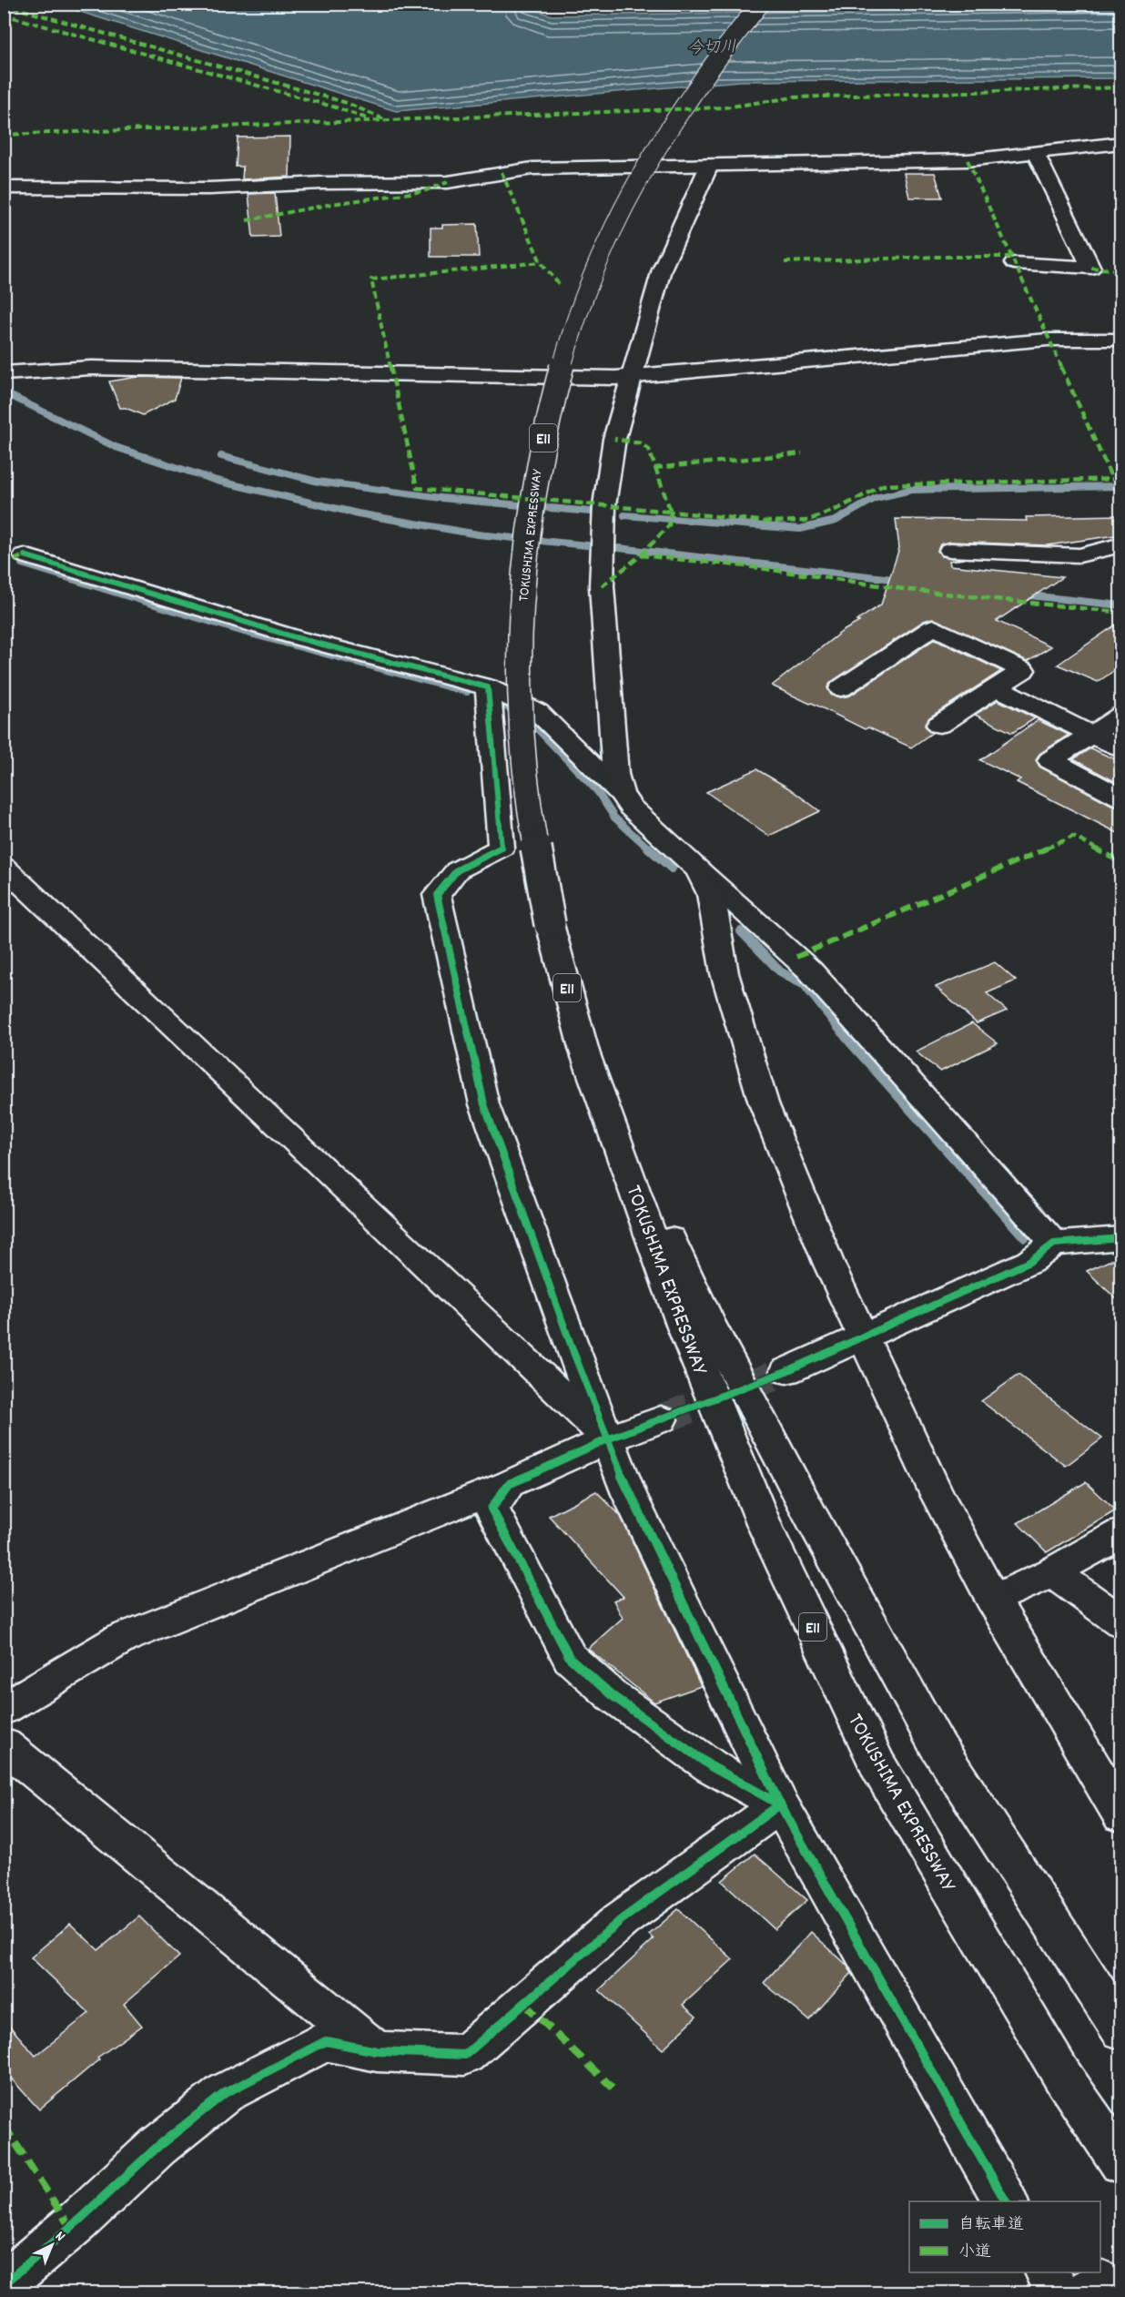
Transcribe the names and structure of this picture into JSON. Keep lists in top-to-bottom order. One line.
{"streets":{"main road":["E11","TOKUSHIMA EXPRESSWAY"]},"water":["今切川"],"legend":["自転車道","小道"],"north":"top right"}
